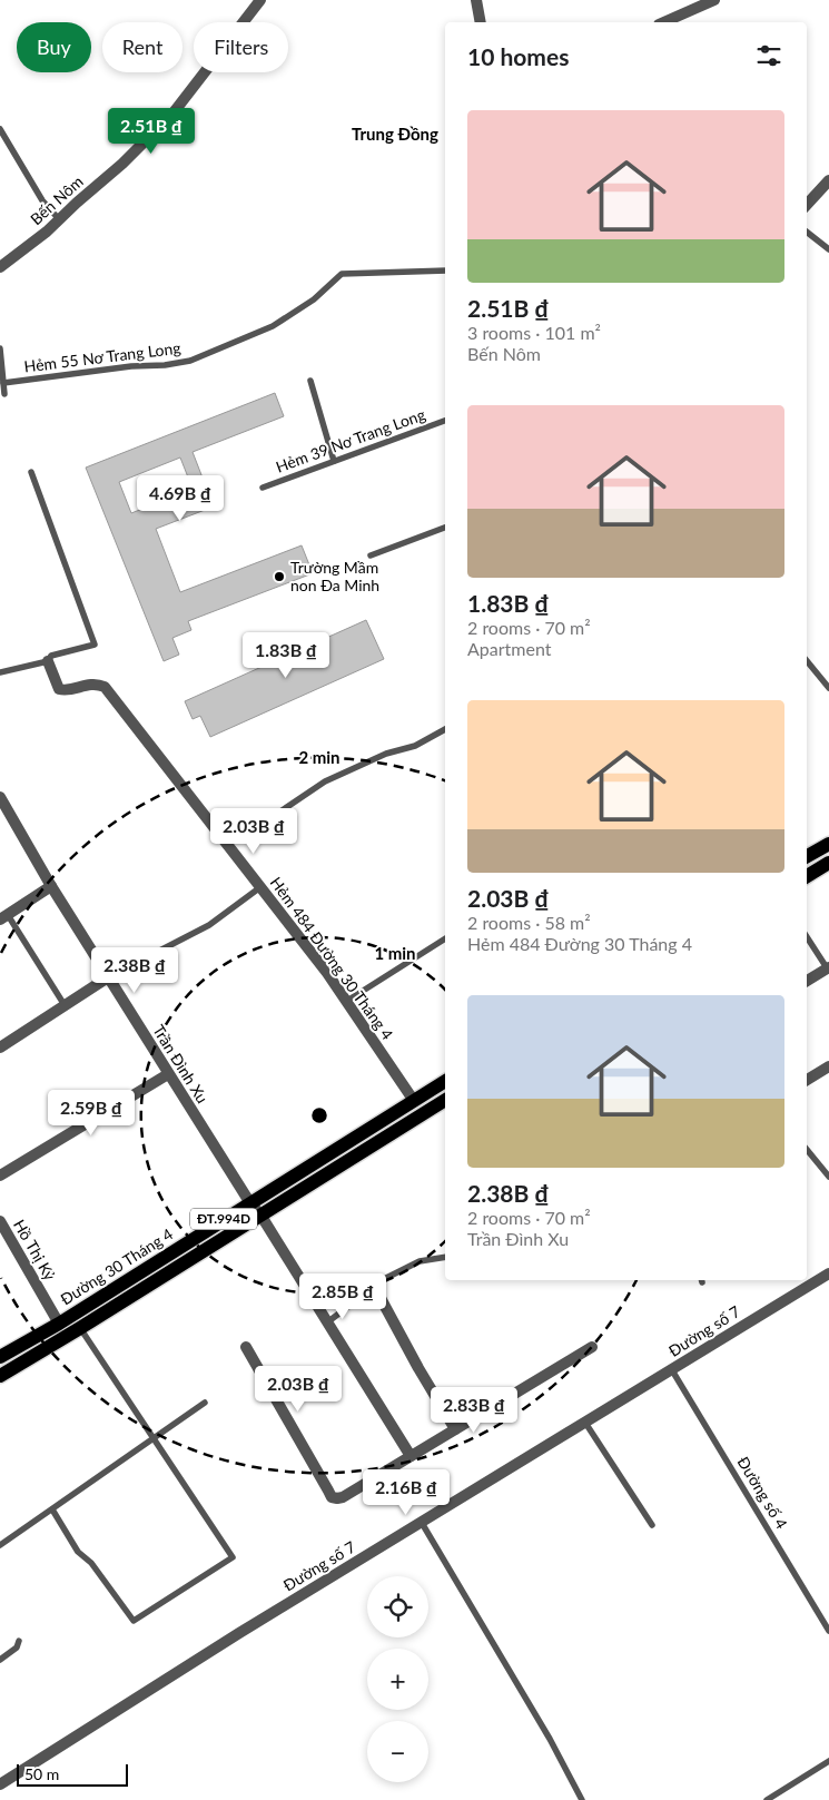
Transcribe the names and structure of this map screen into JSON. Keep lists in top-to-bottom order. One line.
{"streets":{"main road":["ĐT.994D","Đường 30 Tháng 4"],"street":["Bến Nôm","Hẻm 484 Đường 30 Tháng 4","Trần Đình Xu","Hồ Thị Kỷ","Đường số 7"],"lane":["Hẻm 55 Nơ Trang Long","Hẻm 39 Nơ Trang Long","Đường số 4"]},"crossings":[["Hẻm 484 Đường 30 Tháng 4","Đường 30 Tháng 4"],["Trần Đình Xu","ĐT.994D"],["Trần Đình Xu","Đường 30 Tháng 4"],["Hồ Thị Kỷ","Đường 30 Tháng 4"],["Đường số 7","Đường số 4"]],"districts":["Trung Đồng"],"places":["Trường Mầm non Đa Minh"],"scale_bar":"50 m","page":{"chip":["Buy","Rent","Filters"],"heading":"10 homes","list":[{"name":"2.51B ₫","note":"3 rooms · 101 m² · Bến Nôm"},{"name":"1.83B ₫","note":"2 rooms · 70 m² · Apartment"},{"name":"2.03B ₫","note":"2 rooms · 58 m² · Hẻm 484 Đường 30 Tháng 4"},{"name":"2.38B ₫","note":"2 rooms · 70 m² · Trần Đình Xu"}],"price":["2.51B ₫","4.69B ₫","1.83B ₫","2.03B ₫","2.38B ₫","2.59B ₫","2.85B ₫","2.03B ₫","2.83B ₫","2.16B ₫"],"map_buttons":["+","−"],"scale":"50 m"},"rings":["2 min","1 min"]}
